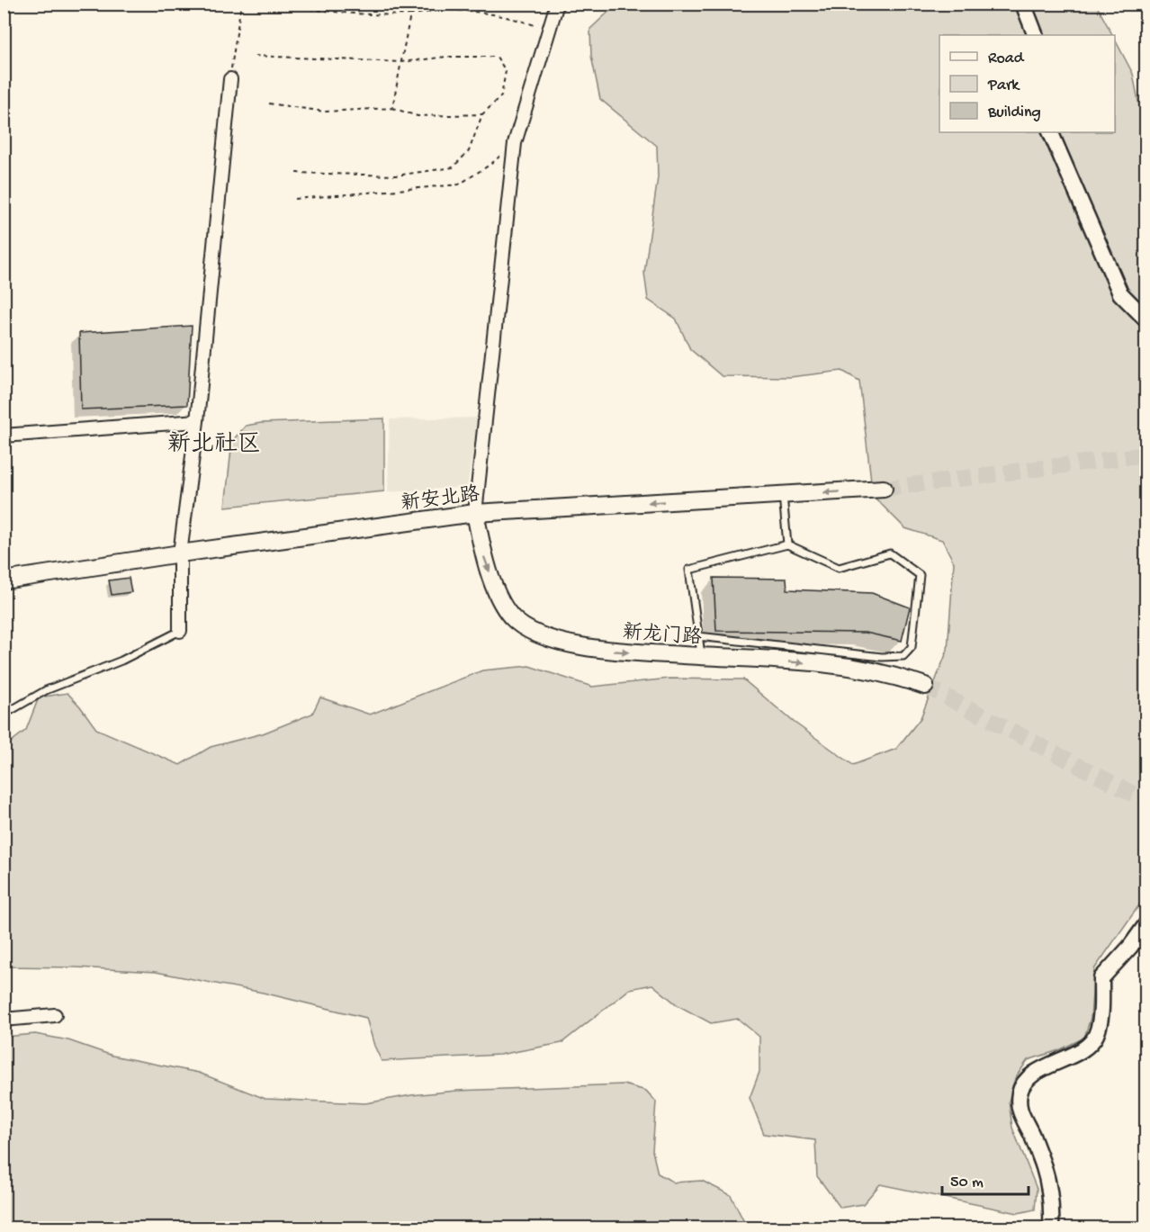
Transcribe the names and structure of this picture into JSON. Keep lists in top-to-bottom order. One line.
{"streets":{"main road":["新安北路","新龙门路"]},"crossings":[["新安北路","新龙门路"]],"one_way":["新安北路","新龙门路"],"districts":["新北社区"],"legend":["Road","Park","Building"],"scale_bar":"50 m"}
